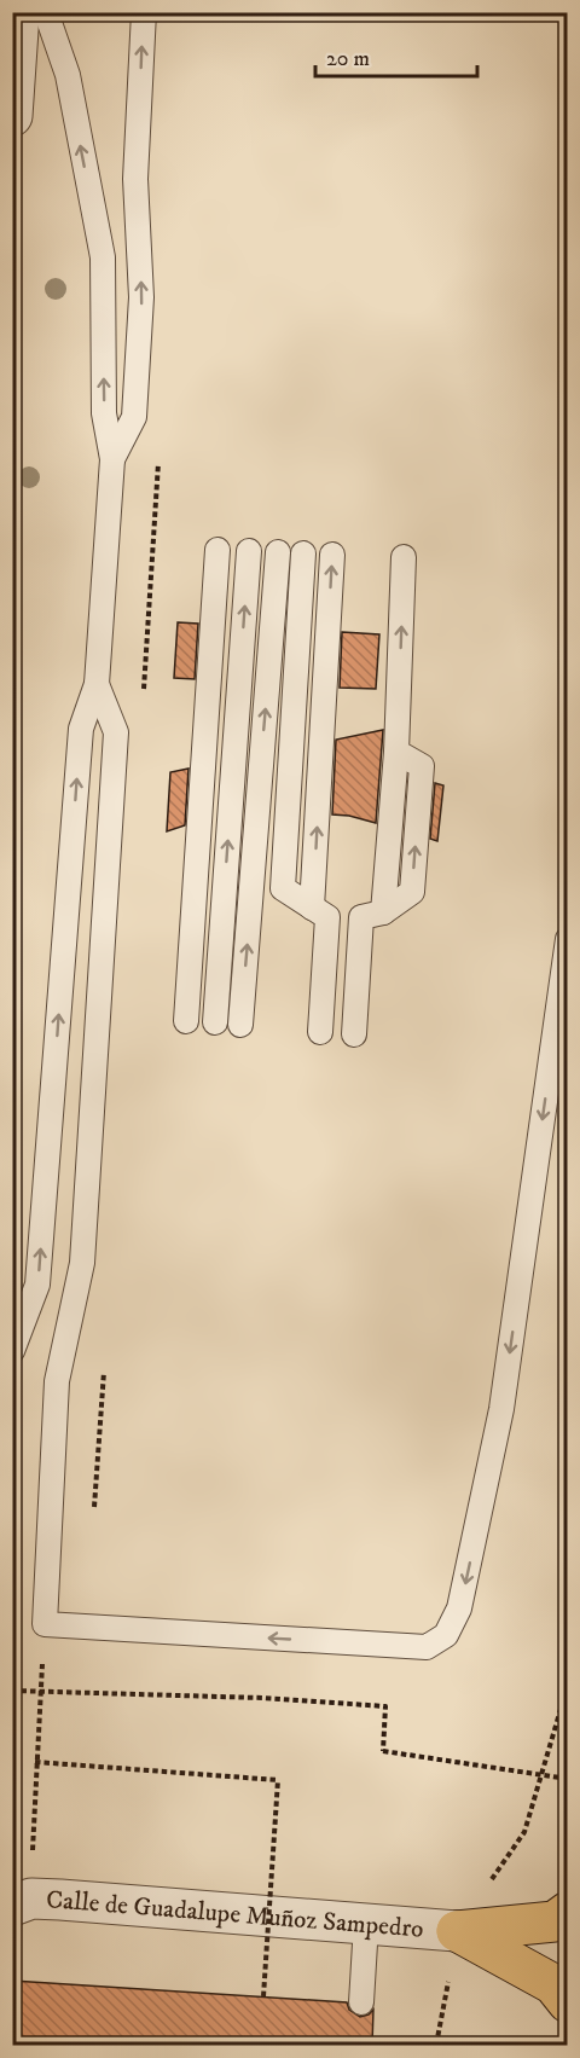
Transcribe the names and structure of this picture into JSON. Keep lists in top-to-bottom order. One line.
{"streets":{"street":["Calle de Guadalupe Muñoz Sampedro"]},"scale_bar":"20 m"}
